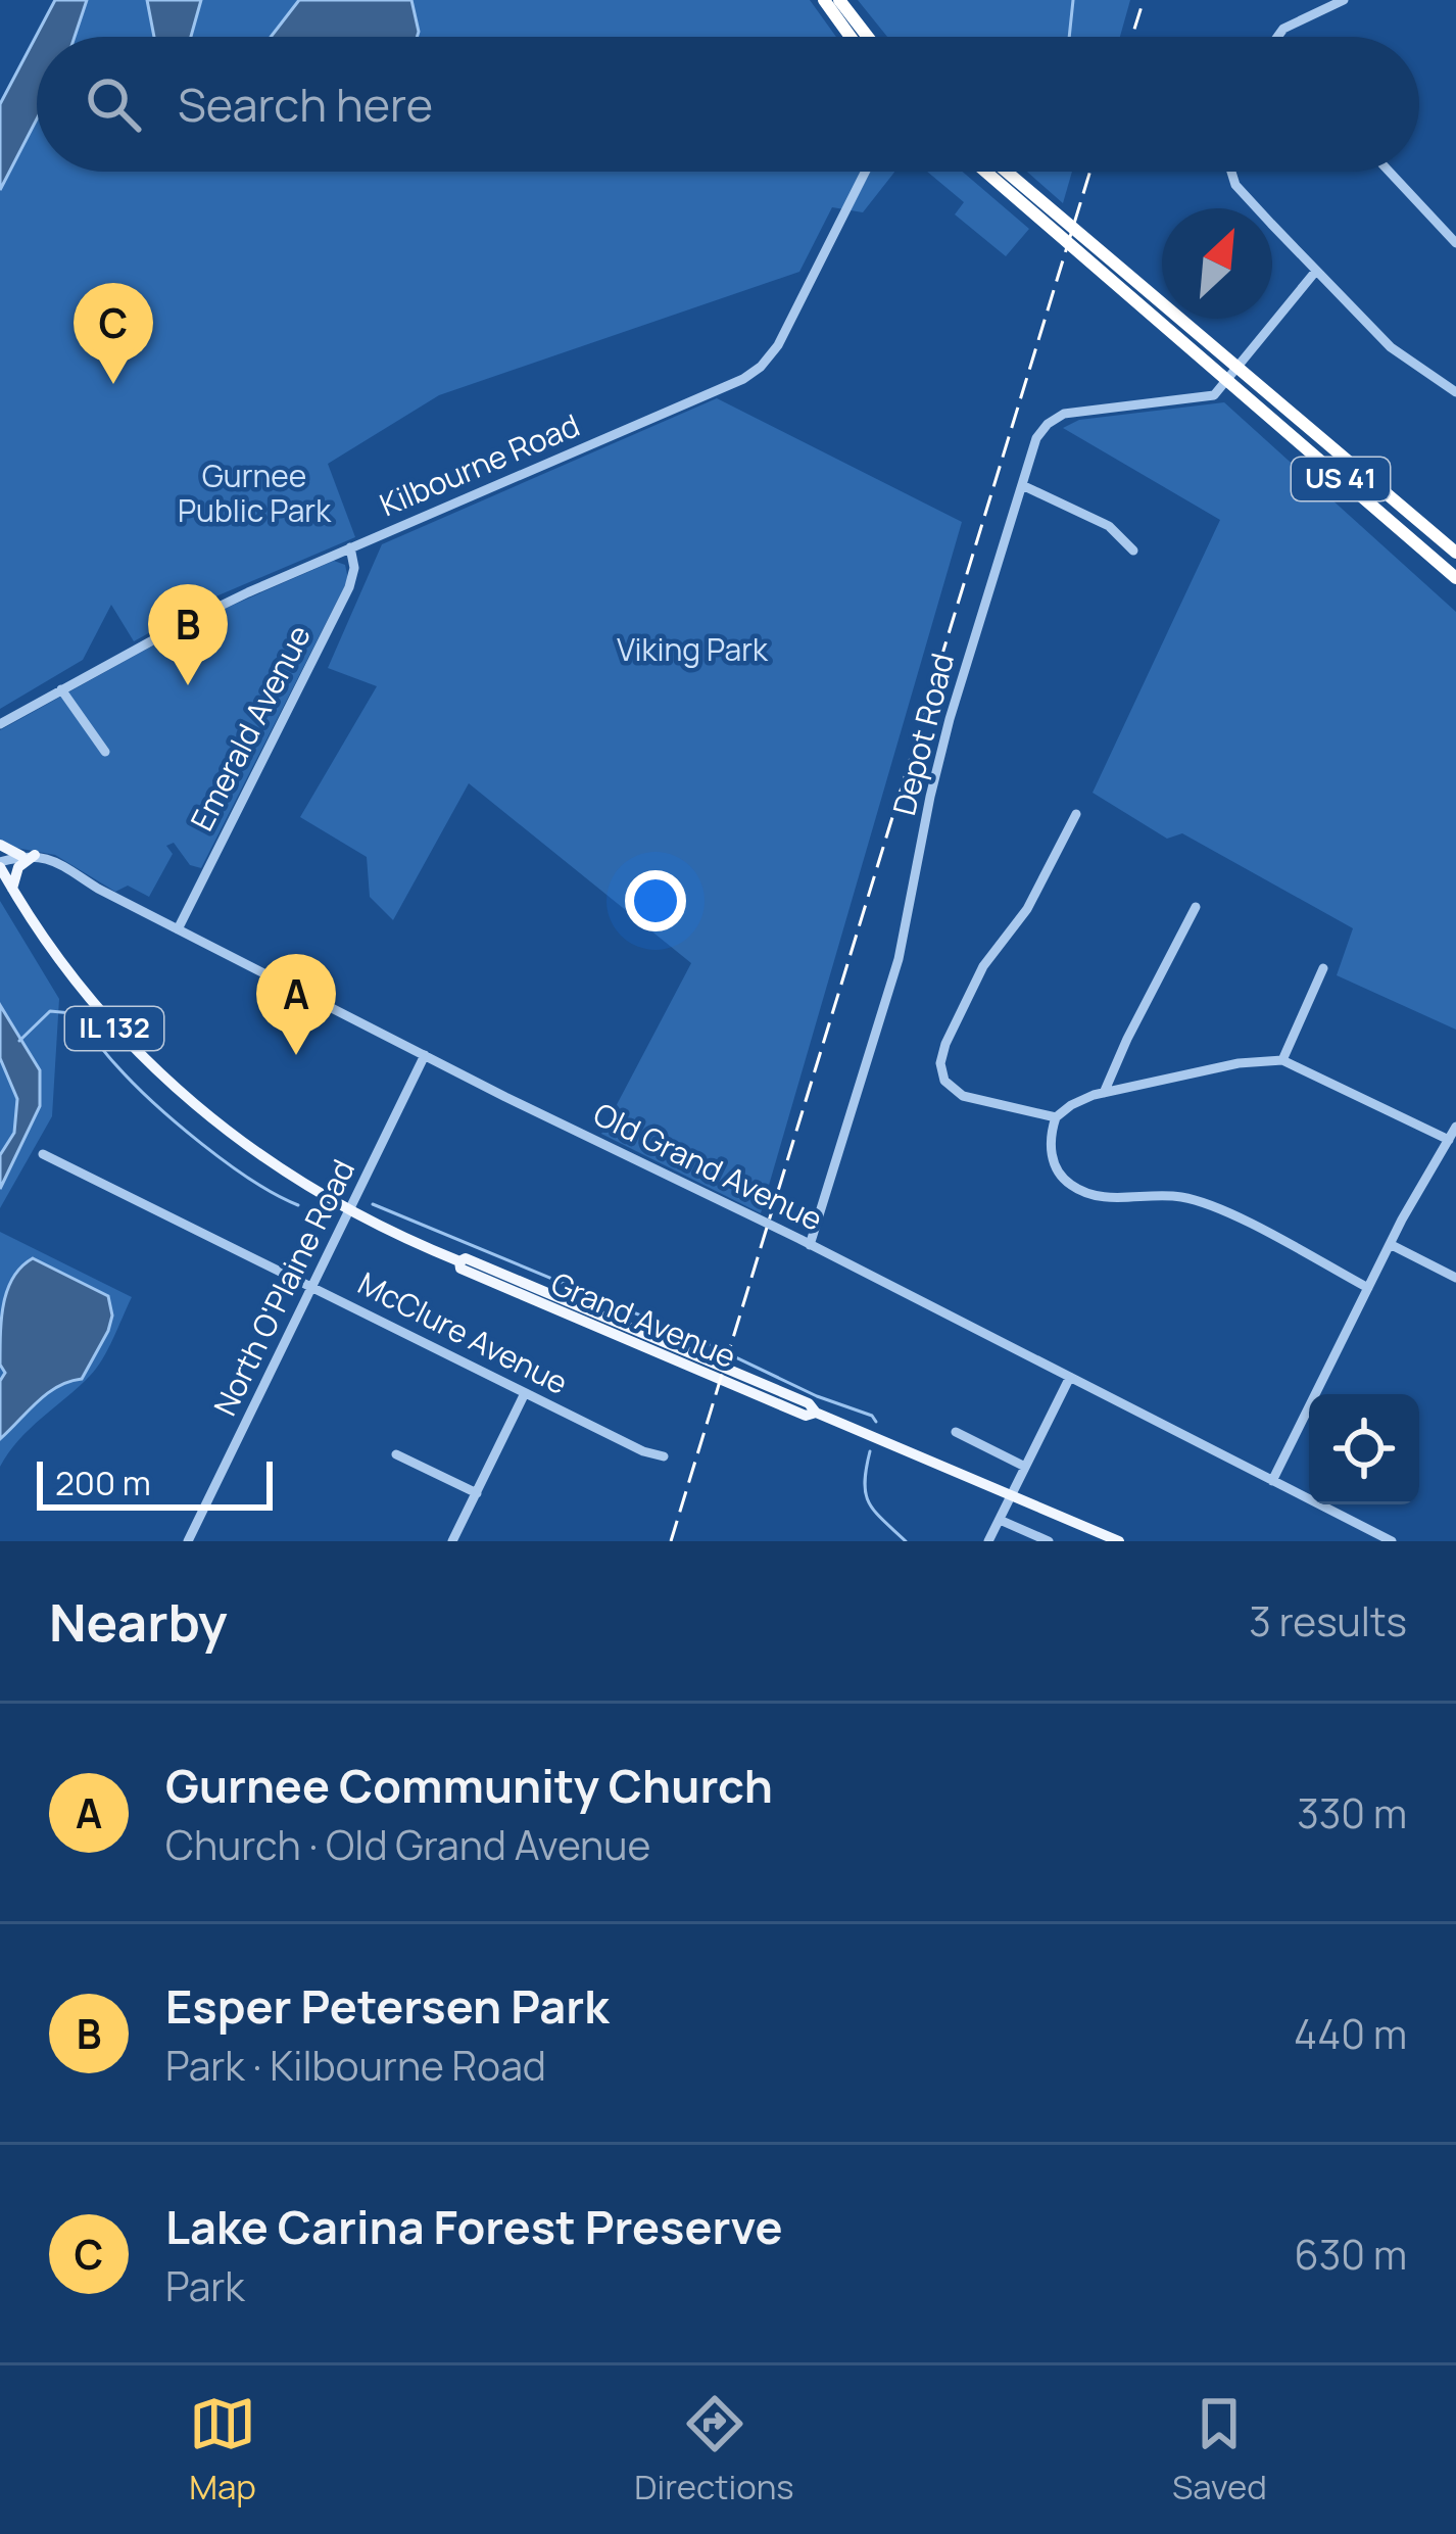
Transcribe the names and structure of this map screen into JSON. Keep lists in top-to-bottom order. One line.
{"streets":{"highway":["US 41"],"main road":["IL 132","Grand Avenue"],"street":["Kilbourne Road","Emerald Avenue","Depot Road","Old Grand Avenue","North O'Plaine Road","McClure Avenue"]},"crossings":[["Kilbourne Road","Emerald Avenue"],["US 41","Depot Road"],["Emerald Avenue","Old Grand Avenue"],["Depot Road","Old Grand Avenue"],["Old Grand Avenue","North O'Plaine Road"],["North O'Plaine Road","Grand Avenue"],["North O'Plaine Road","McClure Avenue"]],"parks":["Gurnee Public Park","Viking Park"],"scale_bar":"200 m","north":"top right","page":{"search":"Search here","pins":["C","B","A"],"scale":"200 m","heading":["Nearby","3 results"],"list":[{"mark":"A","name":"Gurnee Community Church","note":"Church · Old Grand Avenue","value":"330 m"},{"mark":"B","name":"Esper Petersen Park","note":"Park · Kilbourne Road","value":"440 m"},{"mark":"C","name":"Lake Carina Forest Preserve","note":"Park","value":"630 m"}],"nav":["Map","Directions","Saved"]}}
